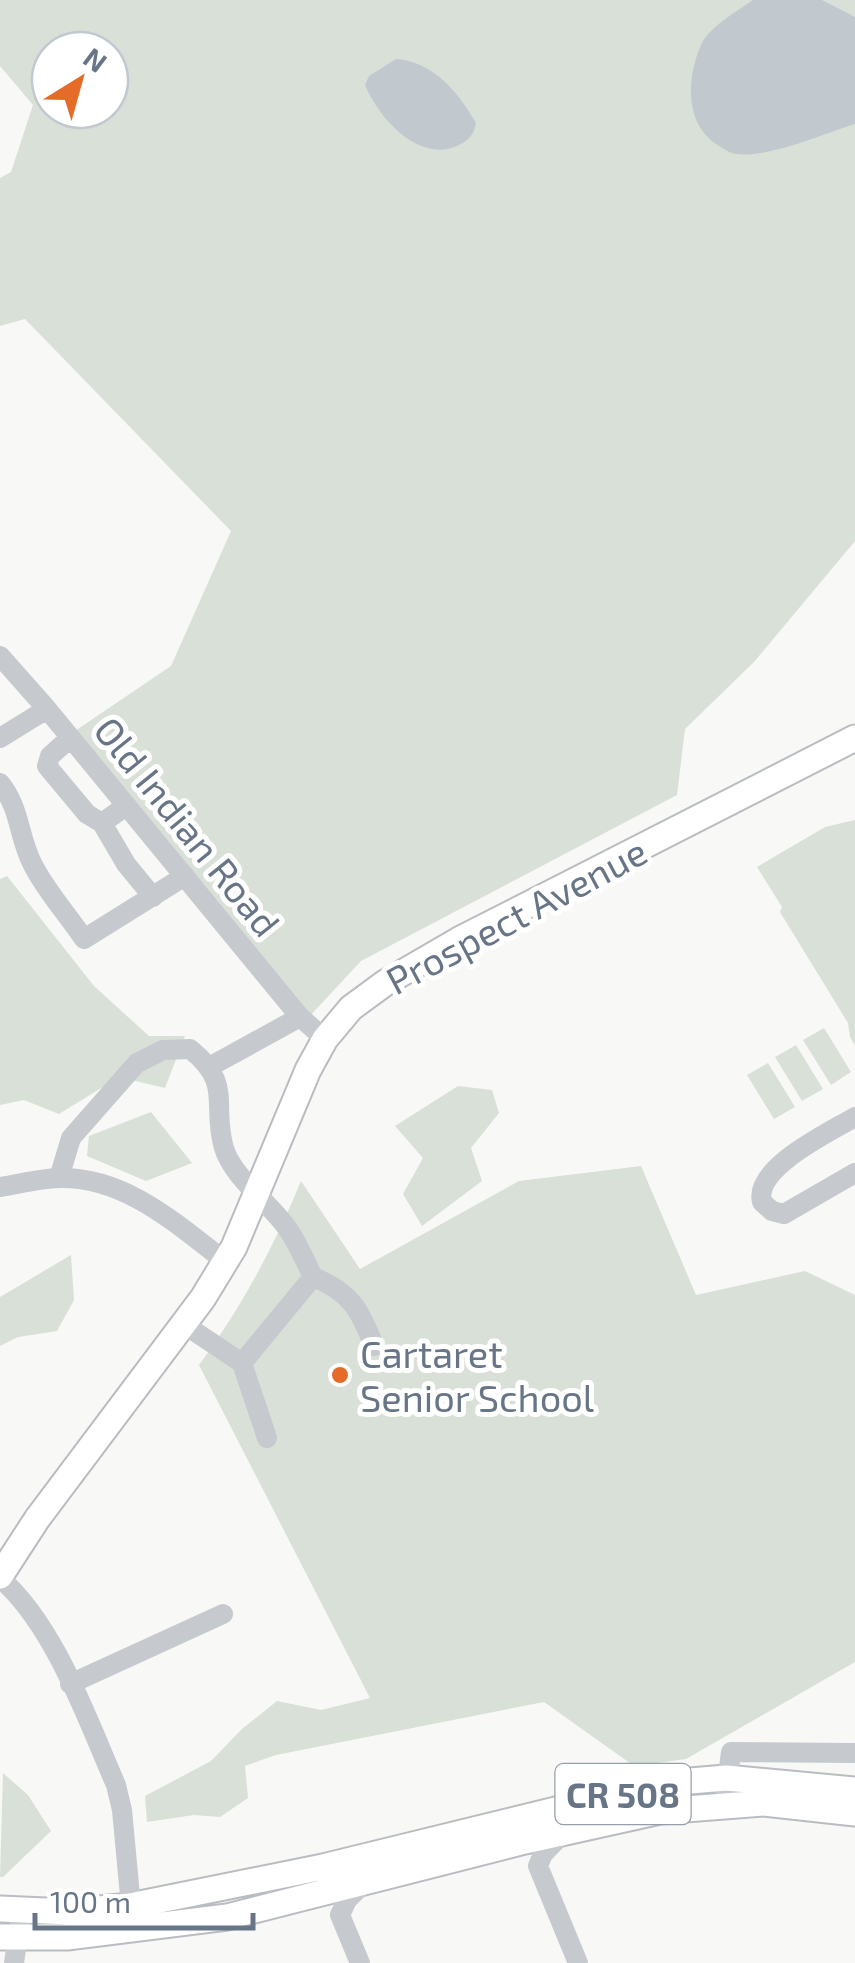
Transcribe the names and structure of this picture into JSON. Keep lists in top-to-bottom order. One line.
{"streets":{"main road":["Prospect Avenue","CR 508"],"street":["Old Indian Road"]},"crossings":[["Old Indian Road","Prospect Avenue"]],"places":["Cartaret Senior School"],"scale_bar":"100 m","north":"top right"}
